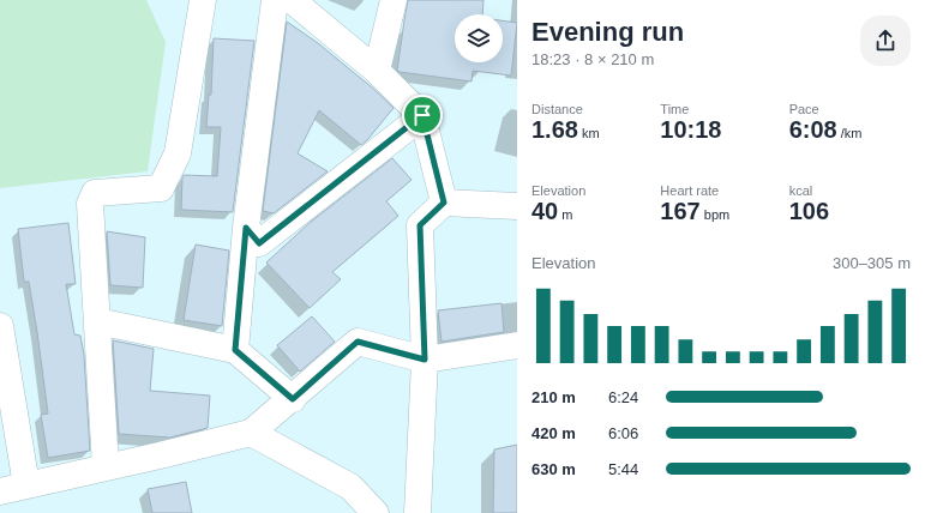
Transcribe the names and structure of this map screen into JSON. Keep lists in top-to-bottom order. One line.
{"page":{"heading":["Evening run","18:23 · 8 × 210 m"],"stats":[["Distance","1.68 km"],["Time","10:18"],["Pace","6:08 /km"],["Elevation","40 m"],["Heart rate","167 bpm"],["kcal","106"]],"chart":["Elevation","300–305 m"],"list":[{"name":"210 m","note":"6:24"},{"name":"420 m","note":"6:06"},{"name":"630 m","note":"5:44"}]}}
